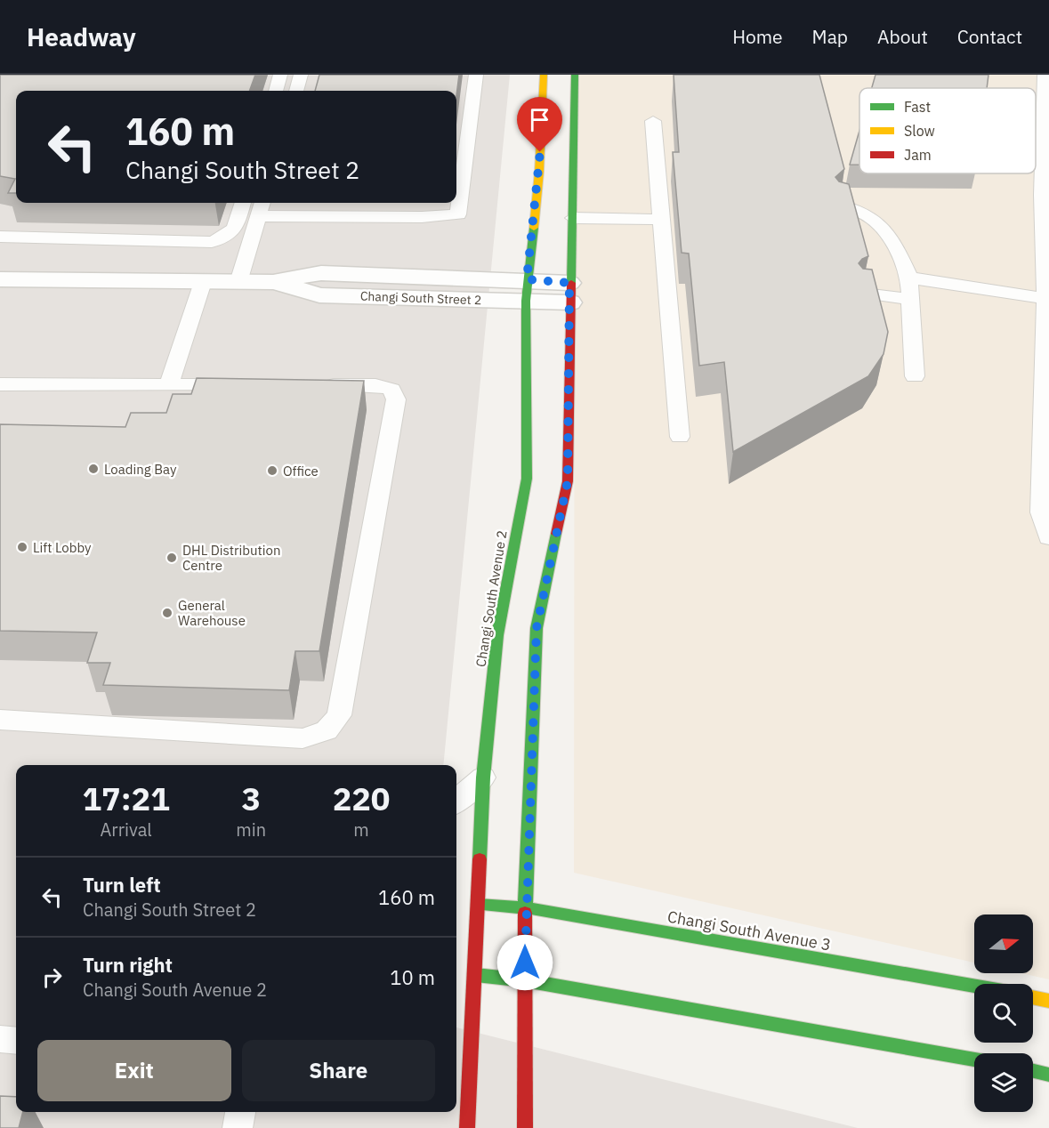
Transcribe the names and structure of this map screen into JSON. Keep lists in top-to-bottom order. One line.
{"streets":{"street":["Changi South Street 2","Changi South Avenue 2","Changi South Avenue 3"]},"crossings":[["Changi South Street 2","Changi South Avenue 2"],["Changi South Avenue 2","Changi South Avenue 3"]],"places":["Loading Bay","Office","Lift Lobby","DHL Distribution Centre","General Warehouse"],"legend":["Fast","Slow","Jam"],"north":"right","page":{"header":"Headway","nav":["Home","Map","About","Contact"],"turn":["160 m","Changi South Street 2"],"eta":["17:21","Arrival","3","min","220","m"],"list":[{"name":"Turn left","note":"Changi South Street 2","value":"160 m"},{"name":"Turn right","note":"Changi South Avenue 2","value":"10 m"}],"buttons":["Exit","Share"]}}
